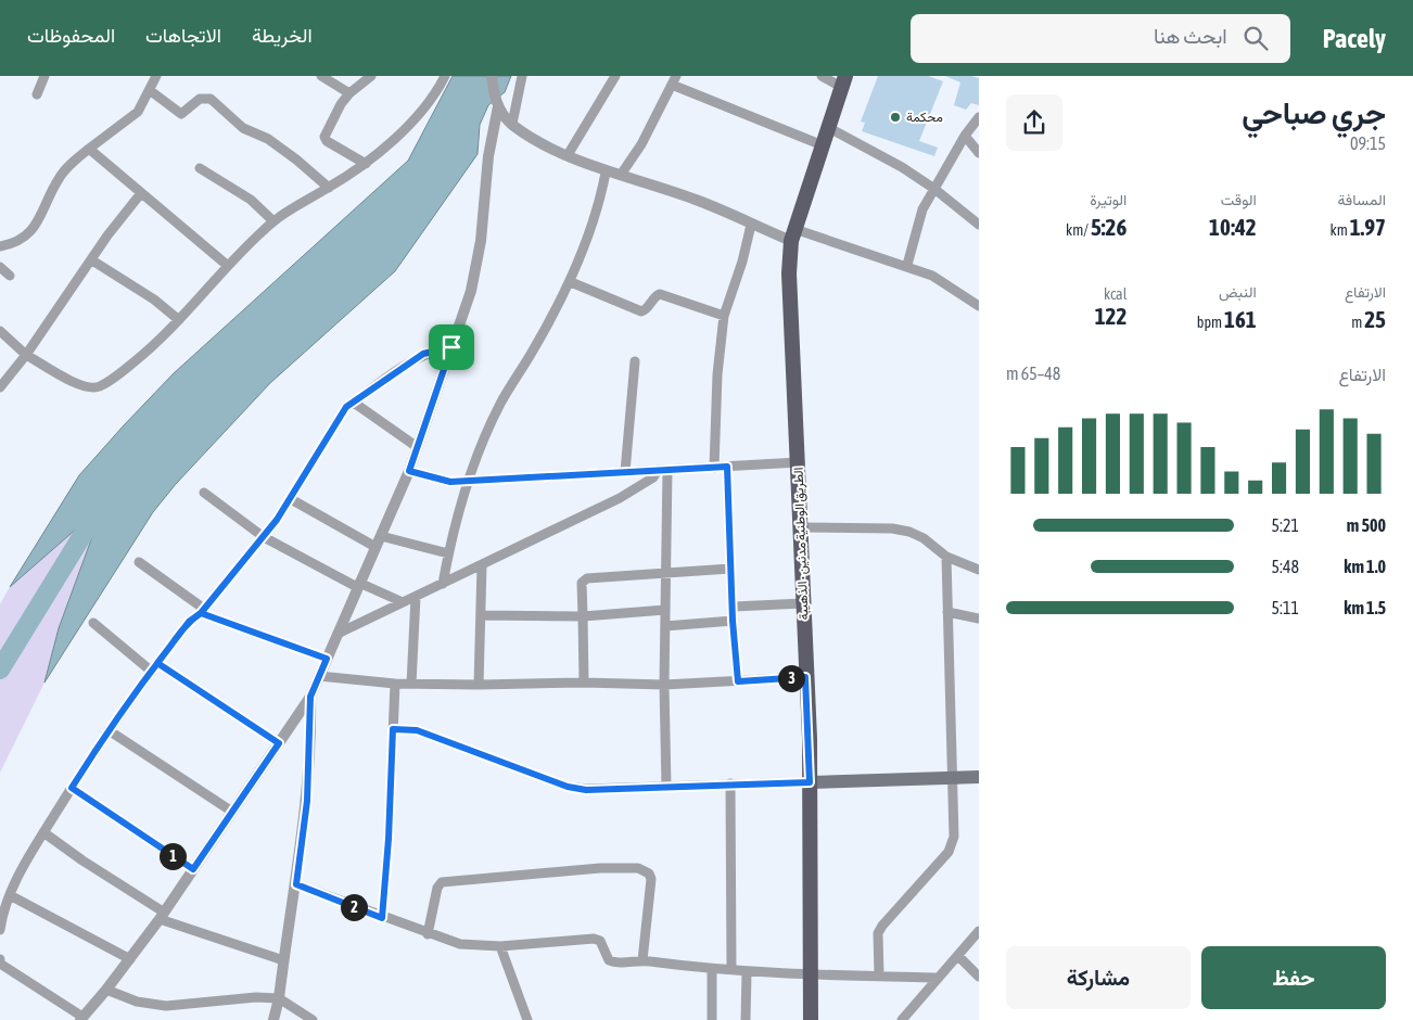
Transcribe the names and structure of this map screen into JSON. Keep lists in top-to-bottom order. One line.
{"streets":{"main road":["الطريق الوطنية مدنين - الذهيبة"]},"places":["محكمة"],"page":{"header":"Pacely","search":"ابحث هنا","nav":["الخريطة","الاتجاهات","المحفوظات"],"heading":["جري صباحي","09:15"],"stats":[["المسافة","1.97 km"],["الوقت","10:42"],["الوتيرة","5:26 /km"],["الارتفاع","25 m"],["النبض","161 bpm"],["kcal","122"]],"chart":["الارتفاع","48–65 m"],"list":[{"name":"500 m","note":"5:21"},{"name":"1.0 km","note":"5:48"},{"name":"1.5 km","note":"5:11"}],"pins":["3","1","2"],"buttons":["حفظ","مشاركة"]}}
